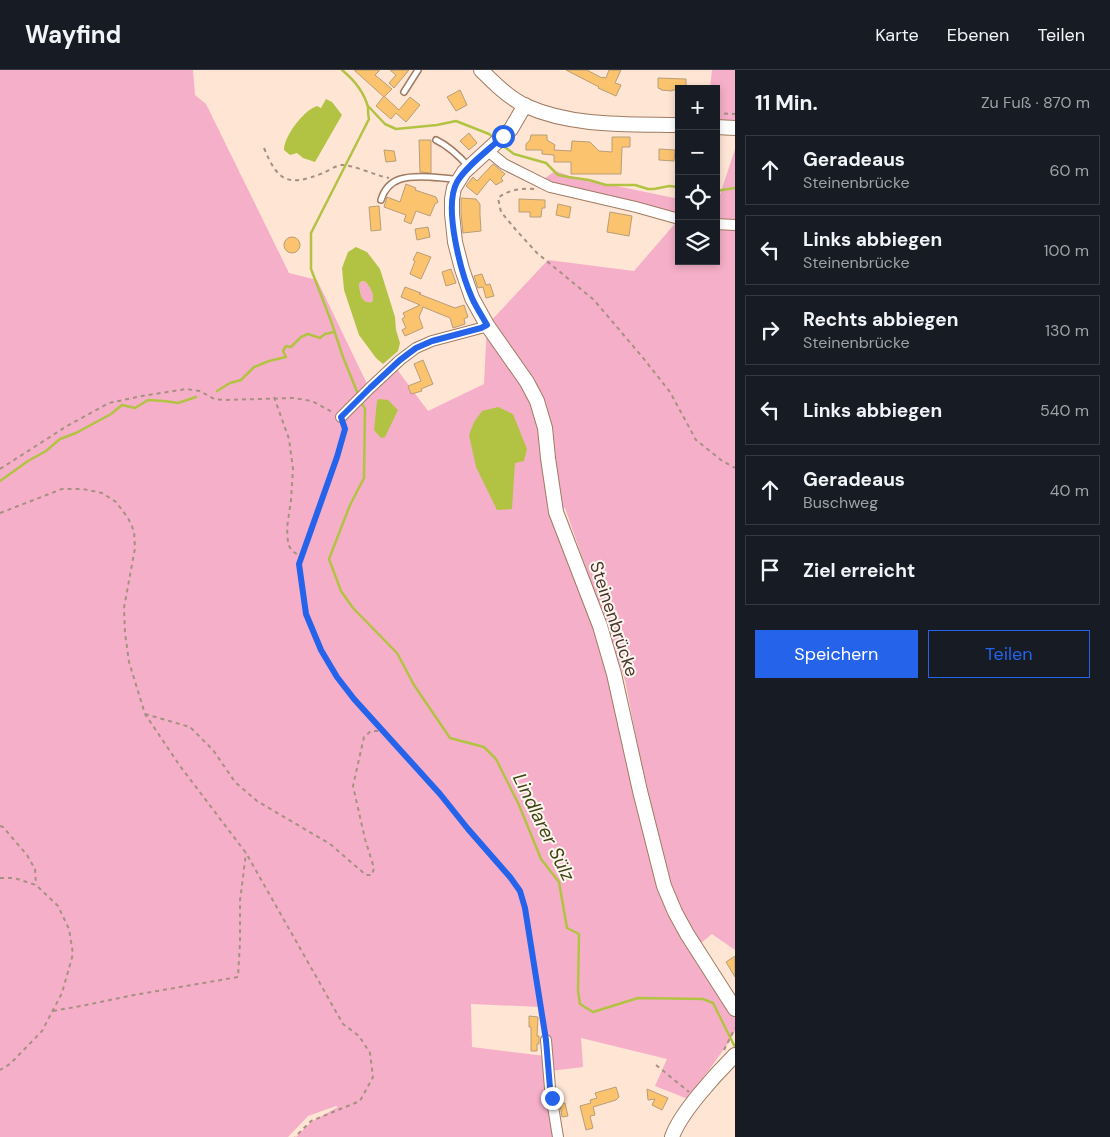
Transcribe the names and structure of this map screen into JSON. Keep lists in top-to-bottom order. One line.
{"streets":{"main road":["Steinenbrücke"]},"water":["Lindlarer Sülz"],"page":{"header":"Wayfind","nav":["Karte","Ebenen","Teilen"],"heading":["11 Min.","Zu Fuß · 870 m"],"map_buttons":["+","−"],"list":[["Geradeaus","Steinenbrücke","60 m"],["Links abbiegen","Steinenbrücke","100 m"],["Rechts abbiegen","Steinenbrücke","130 m"],["Links abbiegen","540 m"],["Geradeaus","Buschweg","40 m"],"Ziel erreicht"],"buttons":["Speichern","Teilen"]}}
